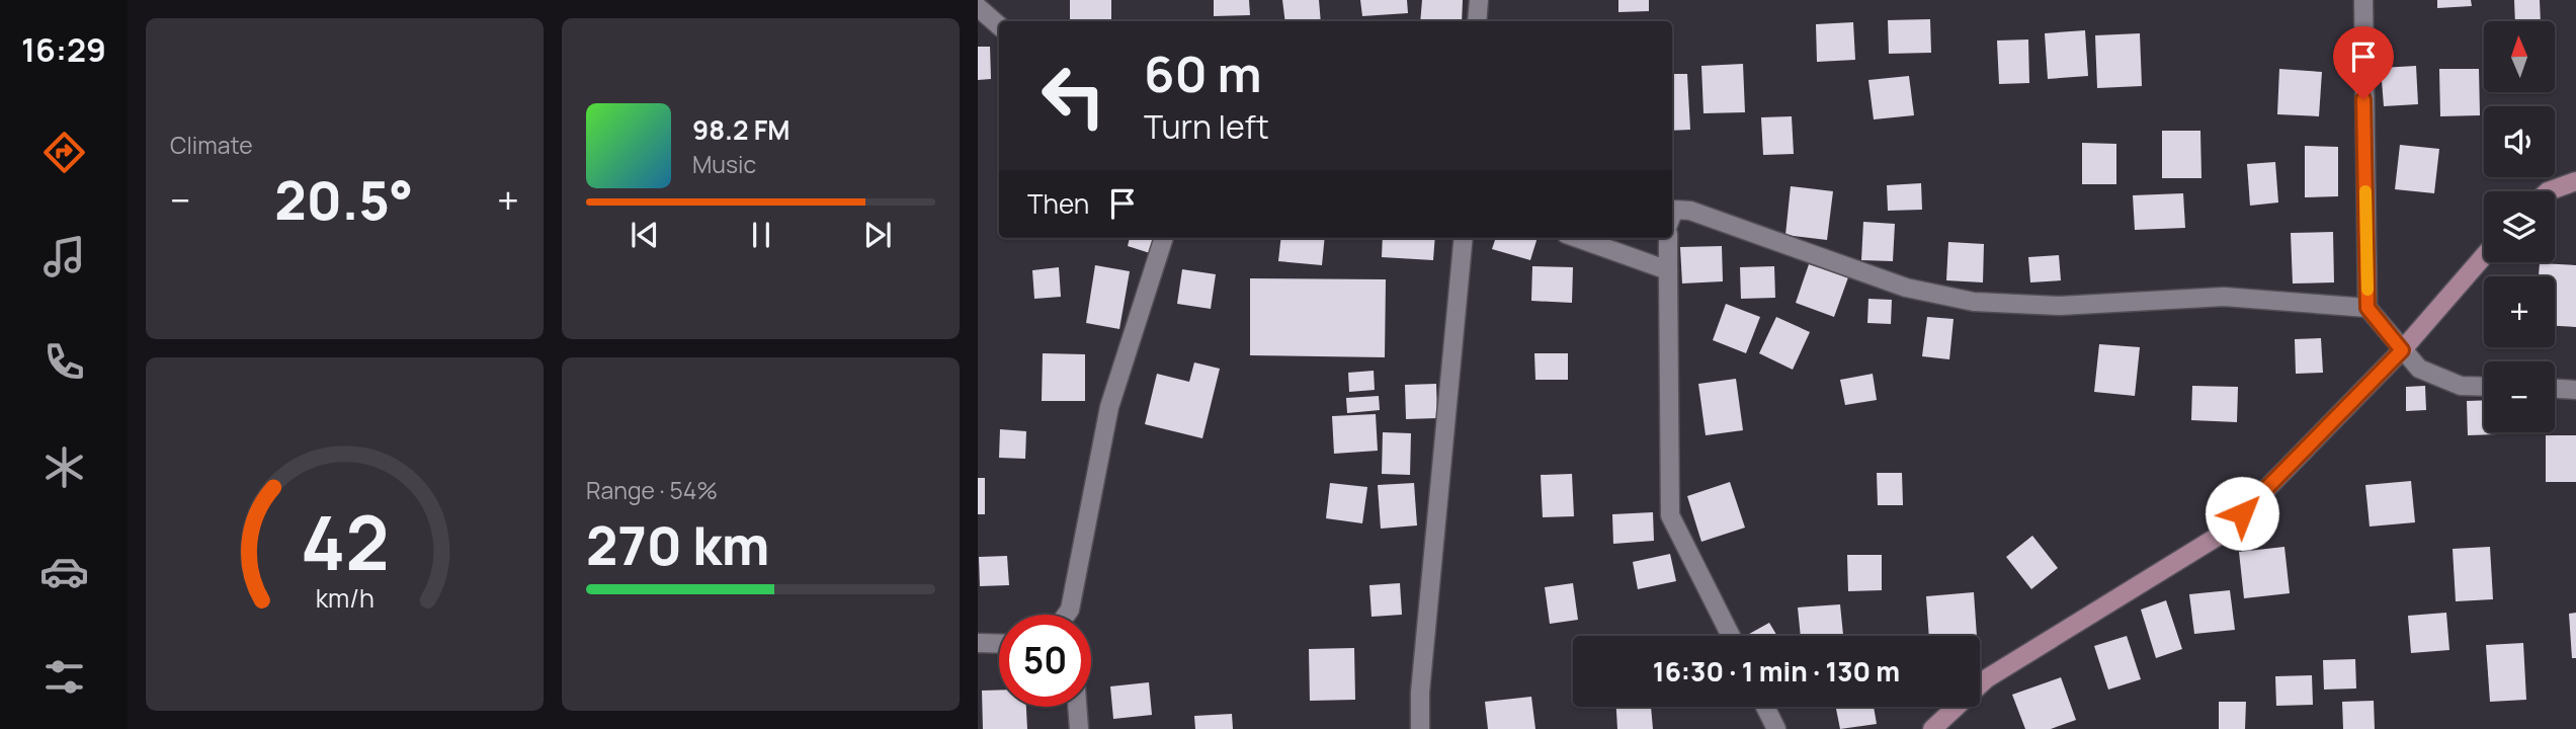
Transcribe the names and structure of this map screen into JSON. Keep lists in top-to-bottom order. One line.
{"north":"top","page":{"tabs":"16:29","tile":["Climate",["Range · 54%","270 km"]],"map_buttons":["+","−"],"turn":["60 m","Turn left"],"song":["98.2 FM","Music"],"then":"Then","heat":["−","20.5°","+"],"limit":"50","trip":"16:30 · 1 min · 130 m","gauge":["42","km/h"]}}
